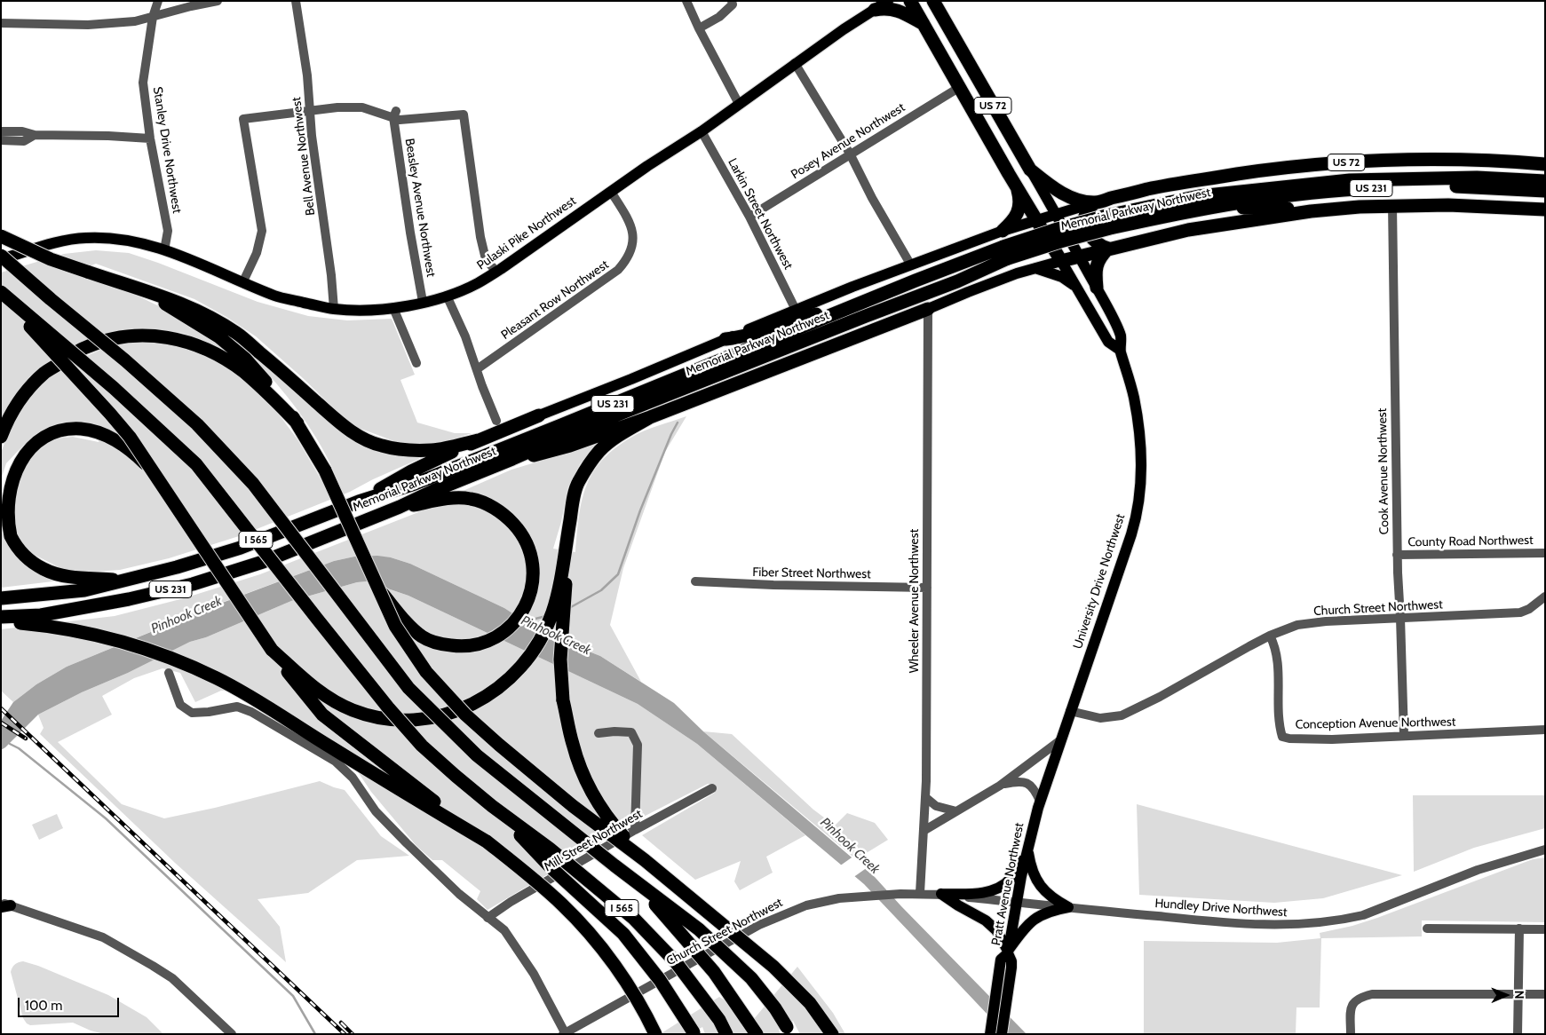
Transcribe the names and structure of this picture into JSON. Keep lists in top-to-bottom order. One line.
{"streets":{"highway":["US 72","US 231","Memorial Parkway Northwest","I 565","University Drive Northwest"],"main road":["Pulaski Pike Northwest","Pratt Avenue Northwest"],"street":["Posey Avenue Northwest","Stanley Drive Northwest","Bell Avenue Northwest","Beasley Avenue Northwest","Larkin Street Northwest","Pleasant Row Northwest","Cook Avenue Northwest","County Road Northwest","Fiber Street Northwest","Wheeler Avenue Northwest","Church Street Northwest","Conception Avenue Northwest","Mill Street Northwest","Hundley Drive Northwest"]},"crossings":[["US 72","University Drive Northwest"],["Posey Avenue Northwest","Larkin Street Northwest"],["Posey Avenue Northwest","University Drive Northwest"],["Stanley Drive Northwest","Pulaski Pike Northwest"],["Bell Avenue Northwest","Pulaski Pike Northwest"],["Beasley Avenue Northwest","Pulaski Pike Northwest"],["Larkin Street Northwest","Pulaski Pike Northwest"],["Pulaski Pike Northwest","Pleasant Row Northwest"],["Cook Avenue Northwest","County Road Northwest"],["Cook Avenue Northwest","Church Street Northwest"],["Cook Avenue Northwest","Conception Avenue Northwest"],["Fiber Street Northwest","Wheeler Avenue Northwest"],["University Drive Northwest","Church Street Northwest"],["University Drive Northwest","Pratt Avenue Northwest"],["Wheeler Avenue Northwest","Church Street Northwest"],["Church Street Northwest","Conception Avenue Northwest"],["Church Street Northwest","Pratt Avenue Northwest"],["Church Street Northwest","Hundley Drive Northwest"],["Pratt Avenue Northwest","Hundley Drive Northwest"]],"water":["Pinhook Creek"],"scale_bar":"100 m","north":"right"}
